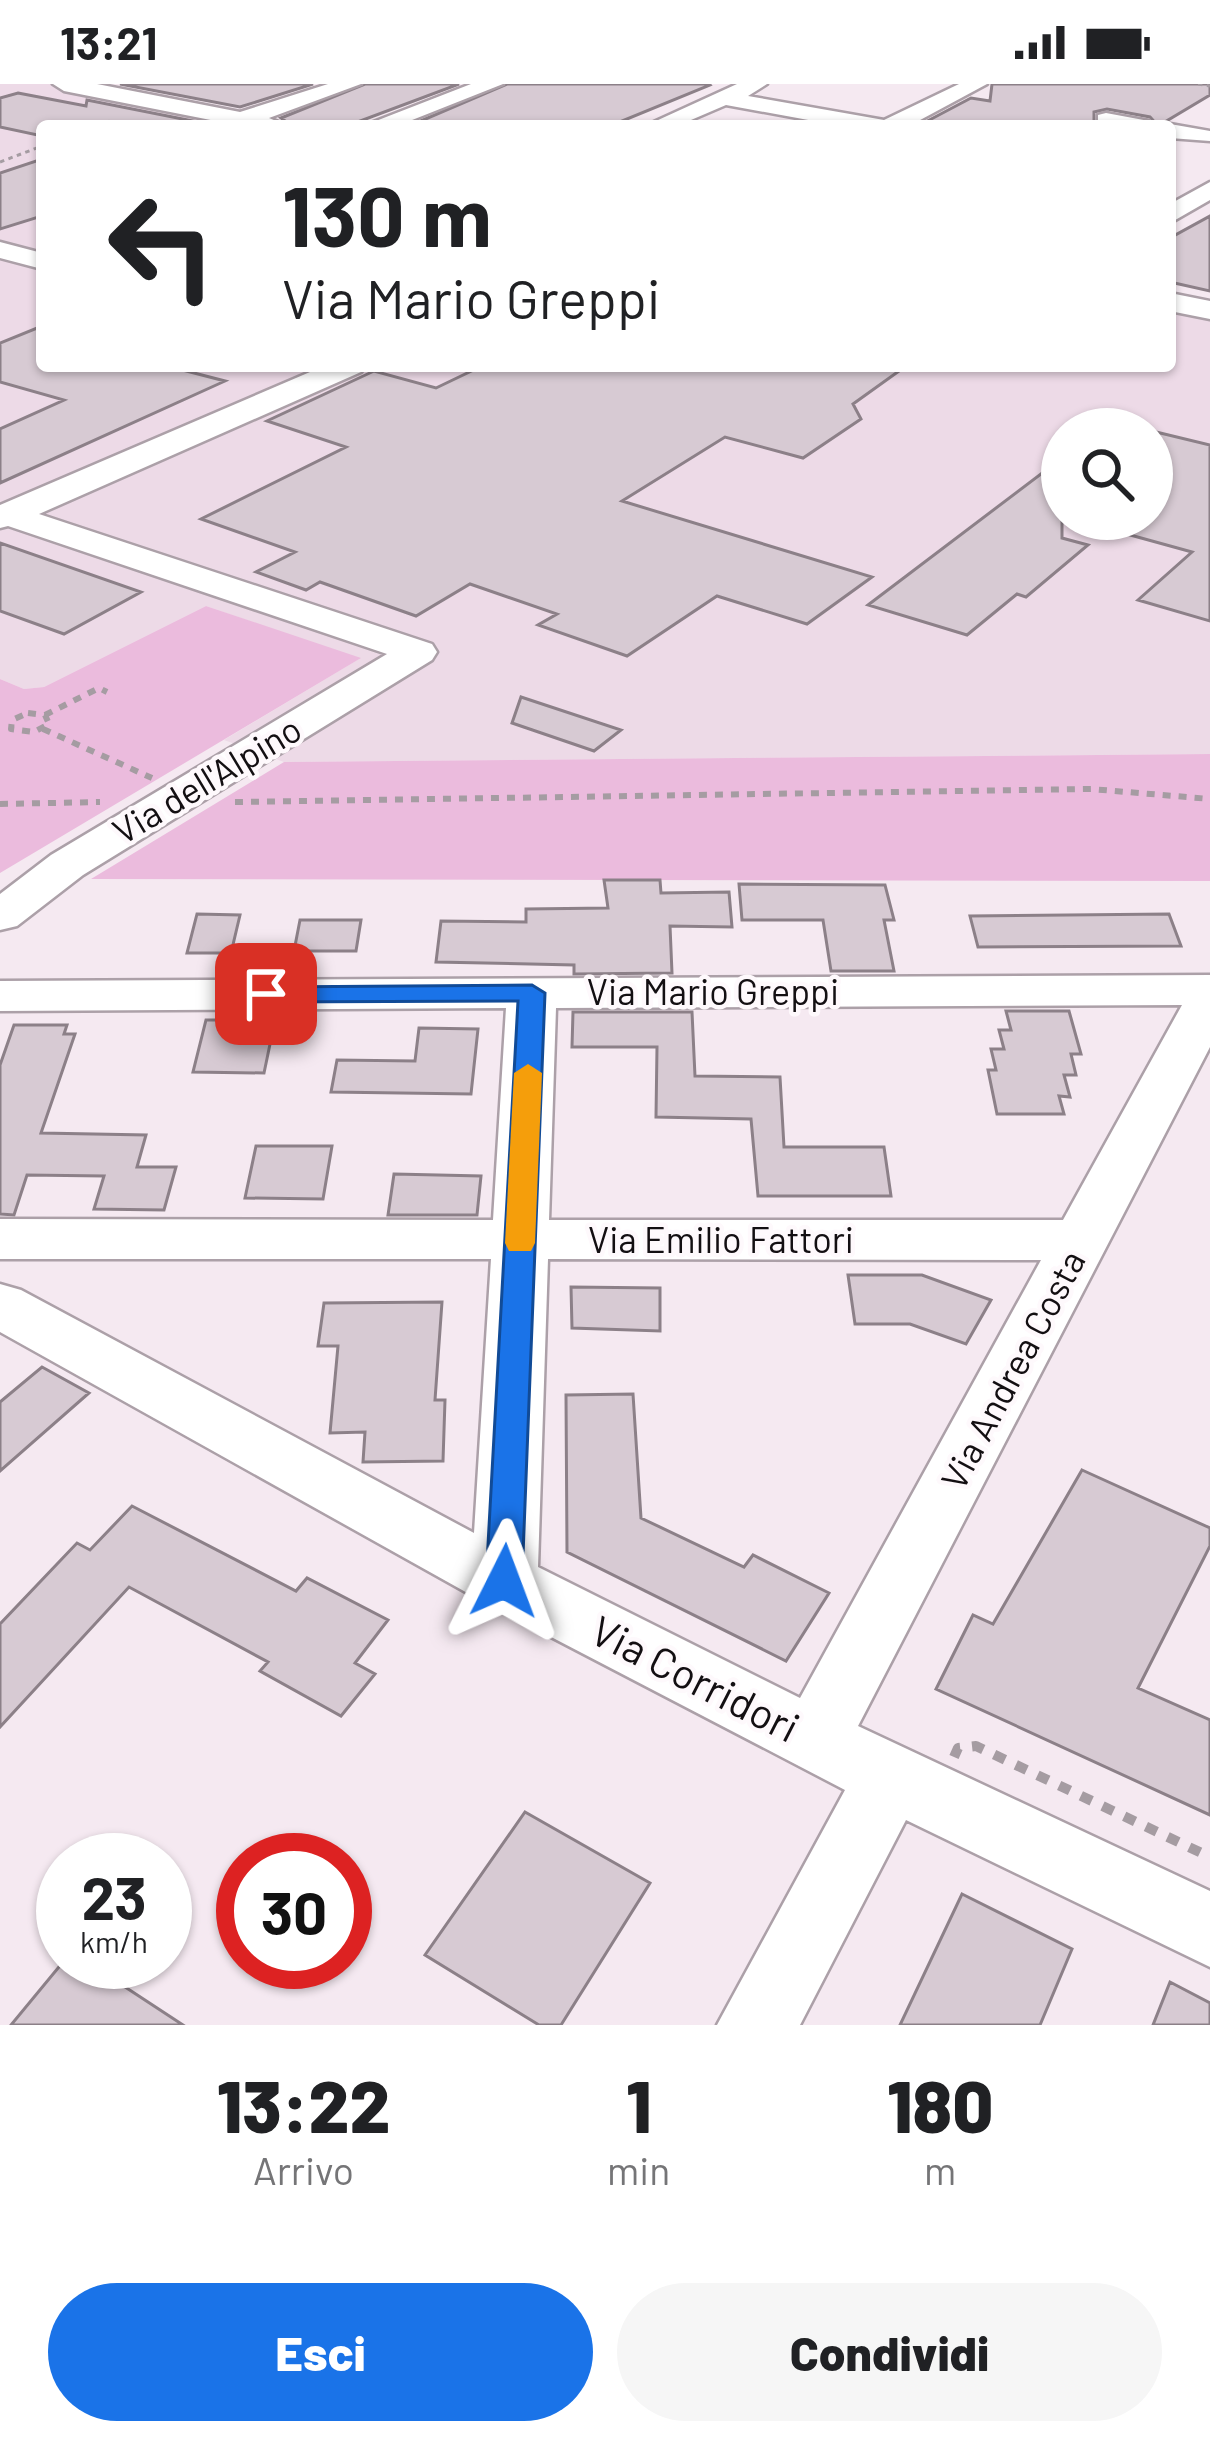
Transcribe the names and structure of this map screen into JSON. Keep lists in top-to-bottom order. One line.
{"streets":{"street":["Via dell'Alpino","Via Mario Greppi","Via Emilio Fattori","Via Andrea Costa","Via Corridori"]},"crossings":[["Via Emilio Fattori","Via Andrea Costa"],["Via Andrea Costa","Via Corridori"]],"page":{"status":"13:21","turn":["130 m","Via Mario Greppi"],"speed":"23 km/h","limit":"30","eta":["13:22","Arrivo","1","min","180","m"],"buttons":["Esci","Condividi"]}}
